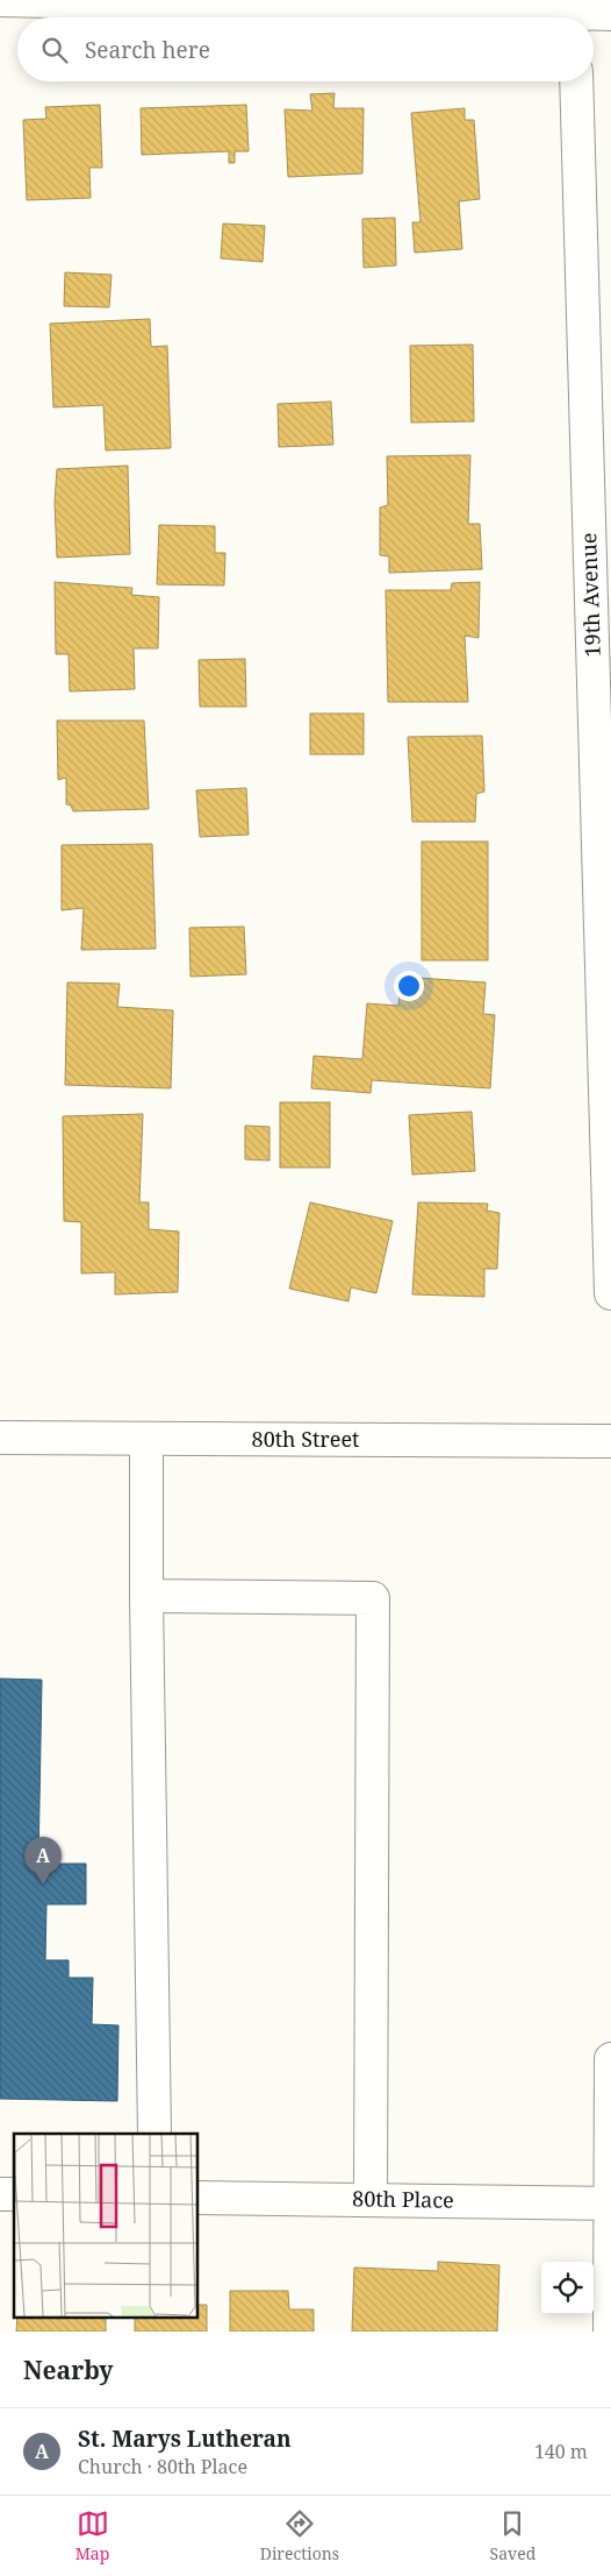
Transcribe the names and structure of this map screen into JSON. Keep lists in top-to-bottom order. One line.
{"streets":{"street":["19th Avenue","80th Street","80th Place"]},"page":{"search":"Search here","pins":"A","heading":"Nearby","list":[{"mark":"A","name":"St. Marys Lutheran","note":"Church · 80th Place","value":"140 m"}],"nav":["Map","Directions","Saved"]}}
